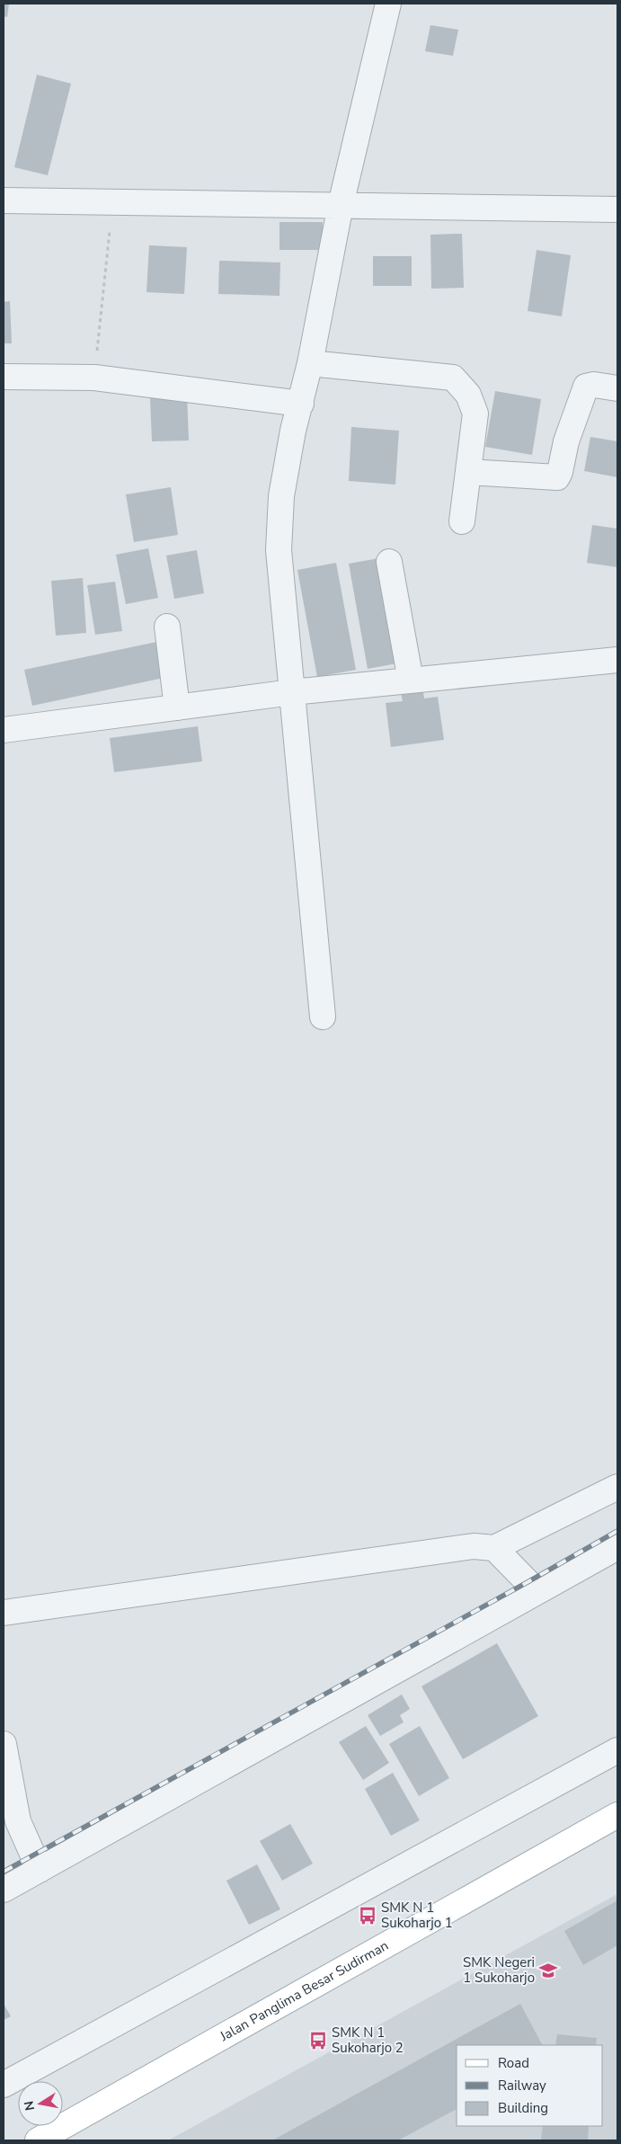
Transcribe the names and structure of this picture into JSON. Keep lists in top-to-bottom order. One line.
{"streets":{"main road":["Jalan Panglima Besar Sudirman"]},"places":{"bus stop":["SMK N 1 Sukoharjo 1","SMK N 1 Sukoharjo 2"],"school or university":["SMK Negeri 1 Sukoharjo"]},"legend":["Road","Railway","Building"],"north":"left"}
